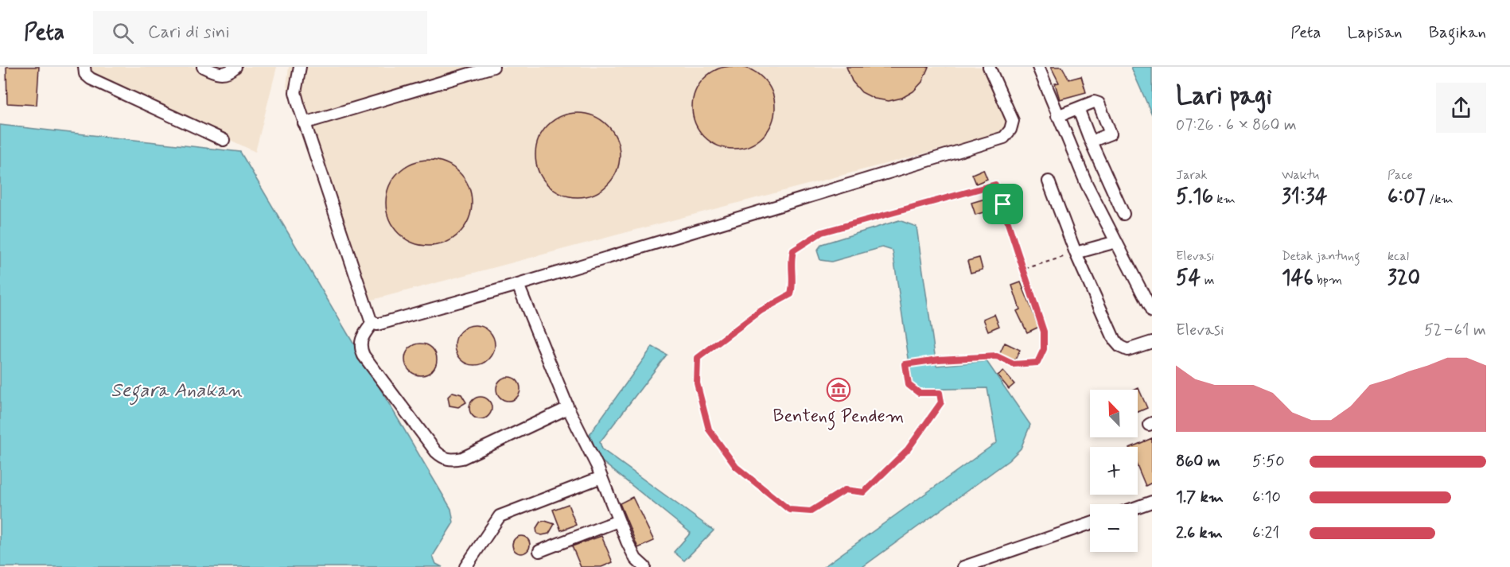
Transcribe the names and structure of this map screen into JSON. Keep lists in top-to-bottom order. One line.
{"water":["Segara Anakan"],"places":{"museum":["Benteng Pendem"]},"north":"top left","page":{"header":"Peta","search":"Cari di sini","nav":["Peta","Lapisan","Bagikan"],"heading":["Lari pagi","07:26 · 6 × 860 m"],"stats":[["Jarak","5.16 km"],["Waktu","31:34"],["Pace","6:07 /km"],["Elevasi","54 m"],["Detak jantung","146 bpm"],["kcal","320"]],"chart":["Elevasi","52–61 m"],"map_buttons":["+","−"],"list":[{"name":"860 m","note":"5:50"},{"name":"1.7 km","note":"6:10"},{"name":"2.6 km","note":"6:21"}]}}
